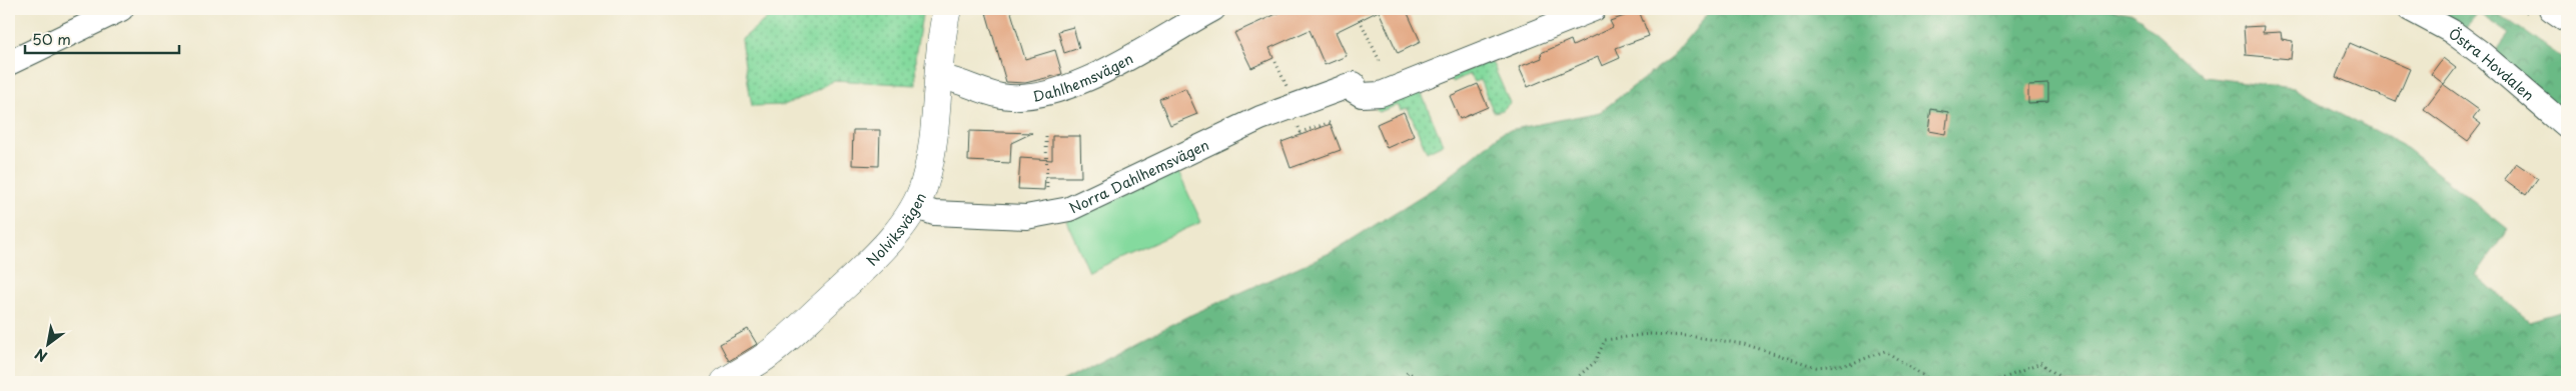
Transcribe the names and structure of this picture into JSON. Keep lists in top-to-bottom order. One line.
{"streets":{"street":["Östra Hovdalen","Dahlhemsvägen","Norra Dahlhemsvägen","Nolviksvägen"]},"crossings":[["Dahlhemsvägen","Nolviksvägen"],["Norra Dahlhemsvägen","Nolviksvägen"]],"scale_bar":"50 m","north":"bottom left"}
